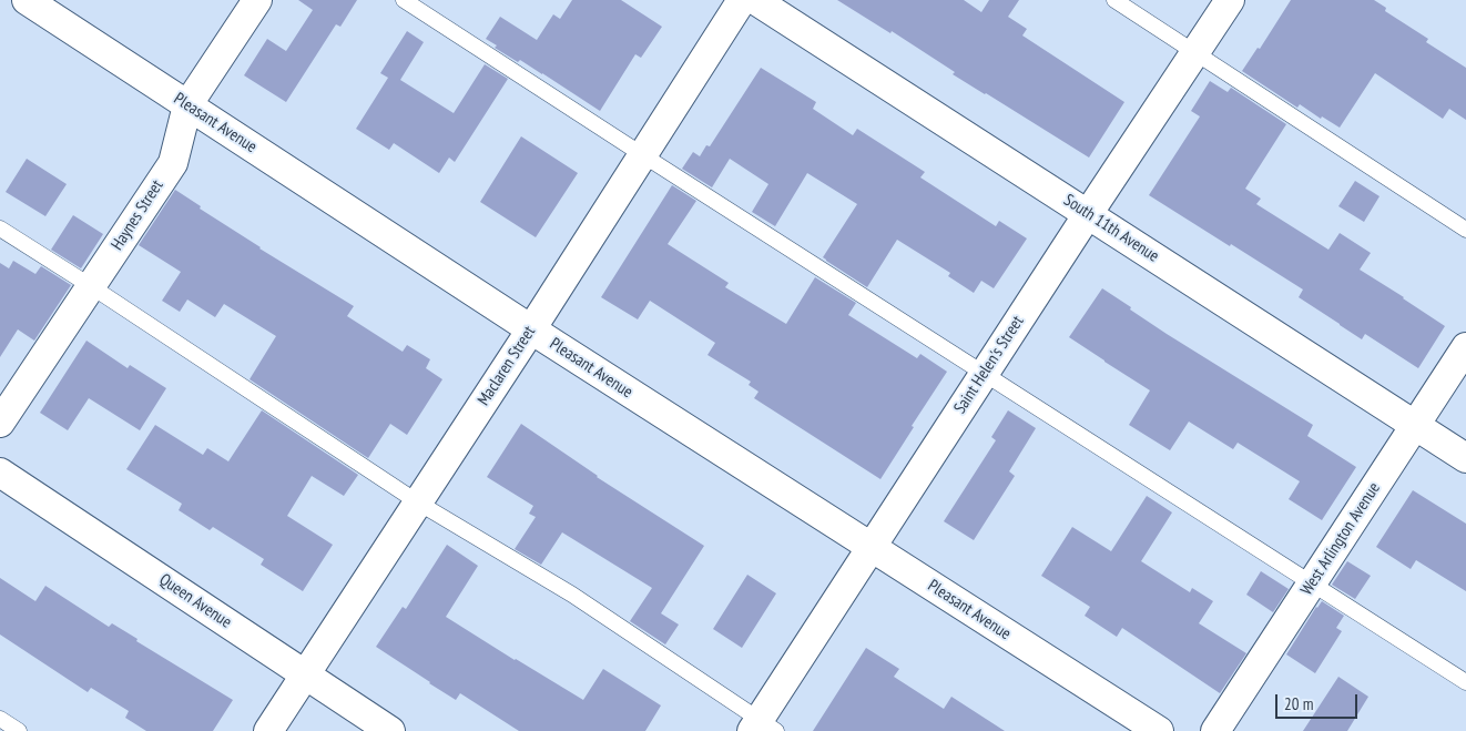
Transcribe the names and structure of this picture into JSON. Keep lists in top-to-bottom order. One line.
{"streets":{"street":["Pleasant Avenue","Haynes Street","South 11th Avenue","Saint Helen's Street","Maclaren Street","West Arlington Avenue","Queen Avenue"]},"crossings":[["Pleasant Avenue","Haynes Street"],["Pleasant Avenue","Saint Helen's Street"],["Pleasant Avenue","Maclaren Street"],["South 11th Avenue","Saint Helen's Street"],["South 11th Avenue","West Arlington Avenue"],["Maclaren Street","Queen Avenue"]],"scale_bar":"20 m"}
